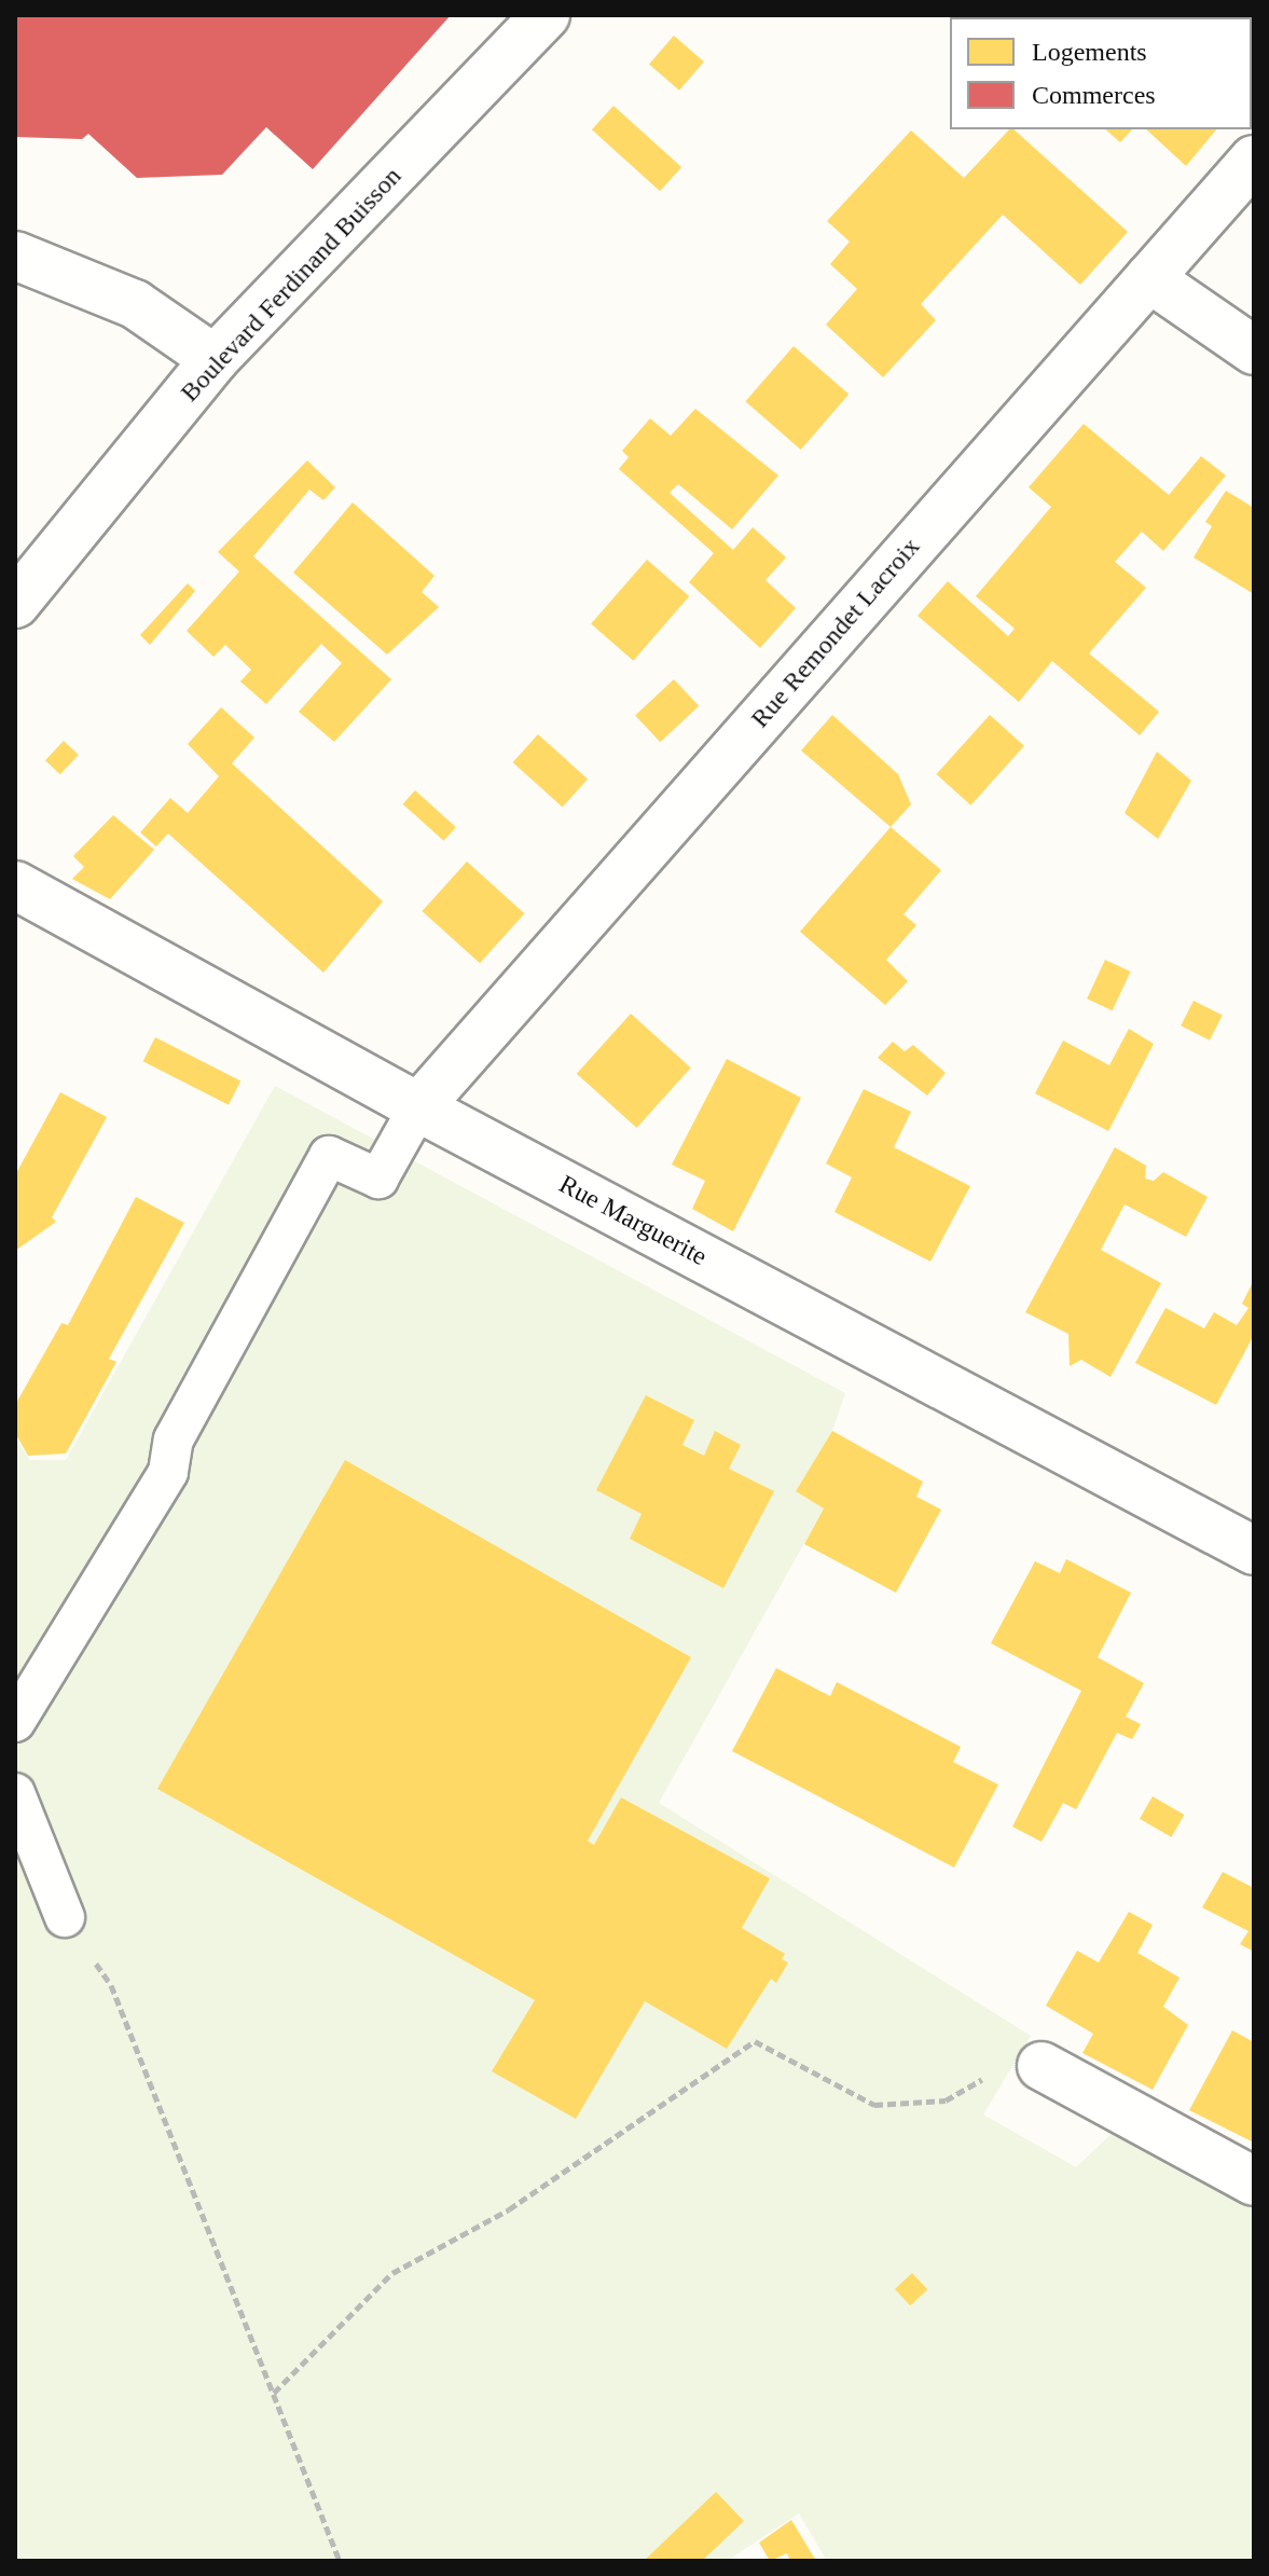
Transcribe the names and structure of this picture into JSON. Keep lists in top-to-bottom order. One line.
{"streets":{"street":["Boulevard Ferdinand Buisson","Rue Remondet Lacroix","Rue Marguerite"]},"crossings":[["Rue Remondet Lacroix","Rue Marguerite"]],"legend":["Logements","Commerces"]}
